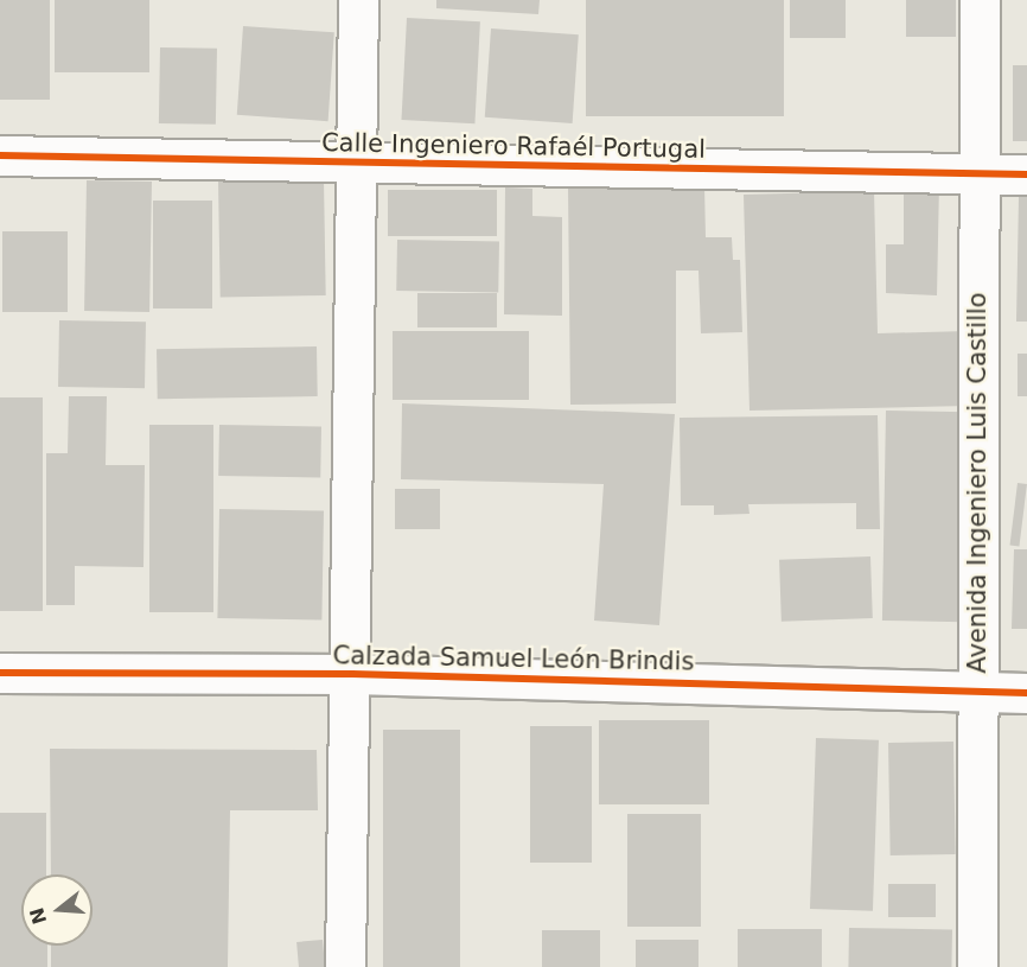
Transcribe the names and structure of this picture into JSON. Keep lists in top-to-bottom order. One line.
{"streets":{"street":["Calle Ingeniero Rafaél Portugal","Avenida Ingeniero Luis Castillo","Calzada Samuel León Brindis"]},"crossings":[["Calle Ingeniero Rafaél Portugal","Avenida Ingeniero Luis Castillo"],["Avenida Ingeniero Luis Castillo","Calzada Samuel León Brindis"]],"north":"left"}
